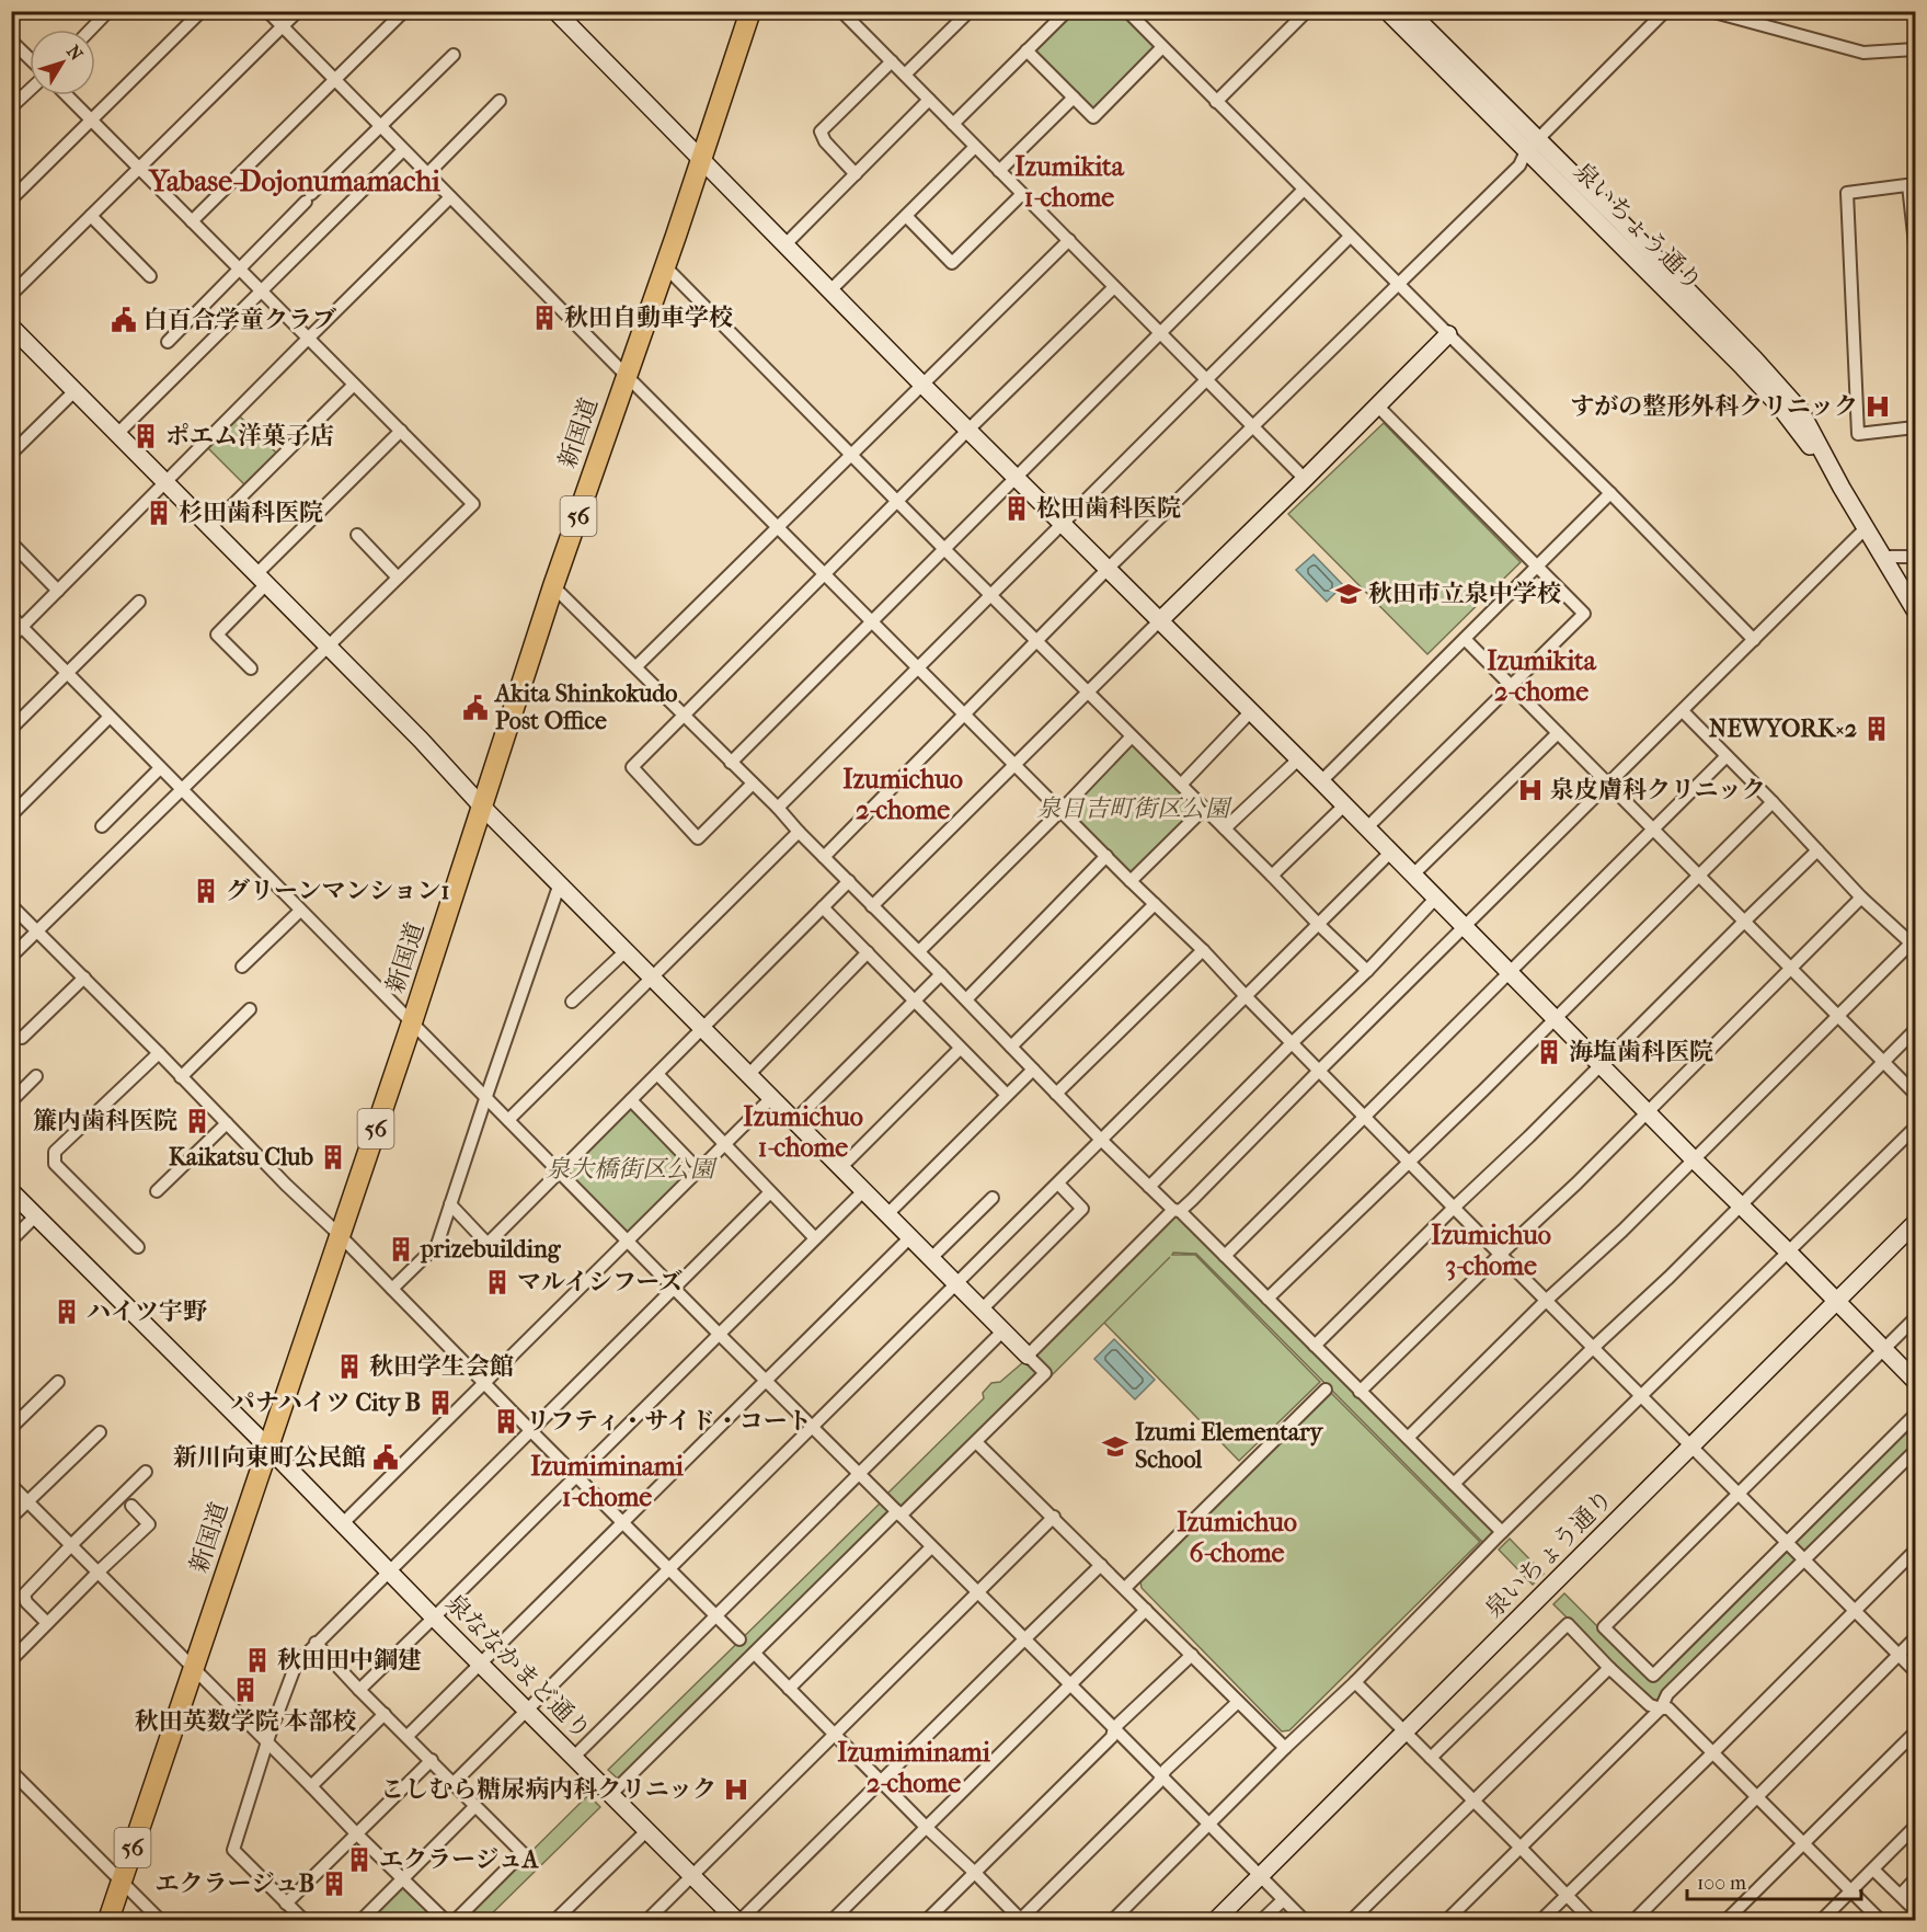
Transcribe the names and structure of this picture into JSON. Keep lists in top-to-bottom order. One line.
{"streets":{"main road":["新国道","56"],"street":["泉いちょう通り","泉ななかまど通り"]},"crossings":[["新国道","泉ななかまど通り"]],"districts":["Izumikita 1-chome","Yabase-Dojonumamachi","Izumikita 2-chome","Izumichuo 2-chome","Izumichuo 1-chome","Izumichuo 3-chome","Izumiminami 1-chome","Izumichuo 6-chome","Izumiminami 2-chome"],"parks":["泉日吉町街区公園","泉大橋街区公園"],"places":{"building":["秋田自動車学校","ポエム洋菓子店","松田歯科医院","杉田歯科医院","NEWYORK×2","グリーンマンション1","海塩歯科医院","簾内歯科医院","Kaikatsu Club","prizebuilding","マルイシフーズ","ハイツ宇野","秋田学生会館","パナハイツ City B","リフティ・サイド・コート","秋田田中鋼建","秋田英数学院 本部校","エクラージュA","エクラージュB"],"public building":["白百合学童クラブ","Akita Shinkokudo Post Office","新川向東町公民館"],"hospital":["すがの整形外科クリニック","泉皮膚科クリニック","こしむら糖尿病内科クリニック"],"school or university":["秋田市立泉中学校","Izumi Elementary School"]},"scale_bar":"100 m","north":"top right"}
